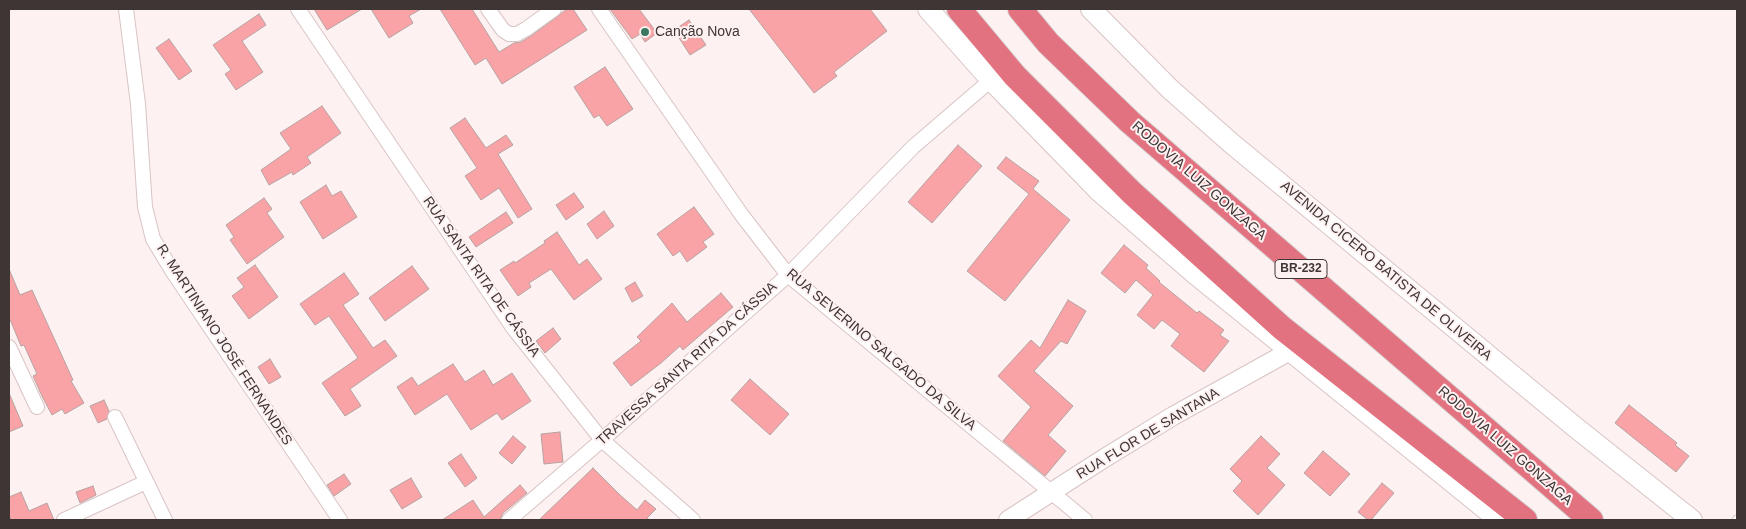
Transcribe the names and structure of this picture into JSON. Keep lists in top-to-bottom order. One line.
{"streets":{"highway":["RODOVIA LUIZ GONZAGA","BR-232"],"main road":["AVENIDA CICERO BATISTA DE OLIVEIRA"],"street":["RUA SANTA RITA DE CÁSSIA","R. MARTINIANO JOSÉ FERNANDES","RUA SEVERINO SALGADO DA SILVA","TRAVESSA SANTA RITA DA CÁSSIA","RUA FLOR DE SANTANA"]},"crossings":[["RUA SANTA RITA DE CÁSSIA","TRAVESSA SANTA RITA DA CÁSSIA"],["RUA SEVERINO SALGADO DA SILVA","TRAVESSA SANTA RITA DA CÁSSIA"],["RUA SEVERINO SALGADO DA SILVA","RUA FLOR DE SANTANA"]],"places":["Canção Nova"]}
